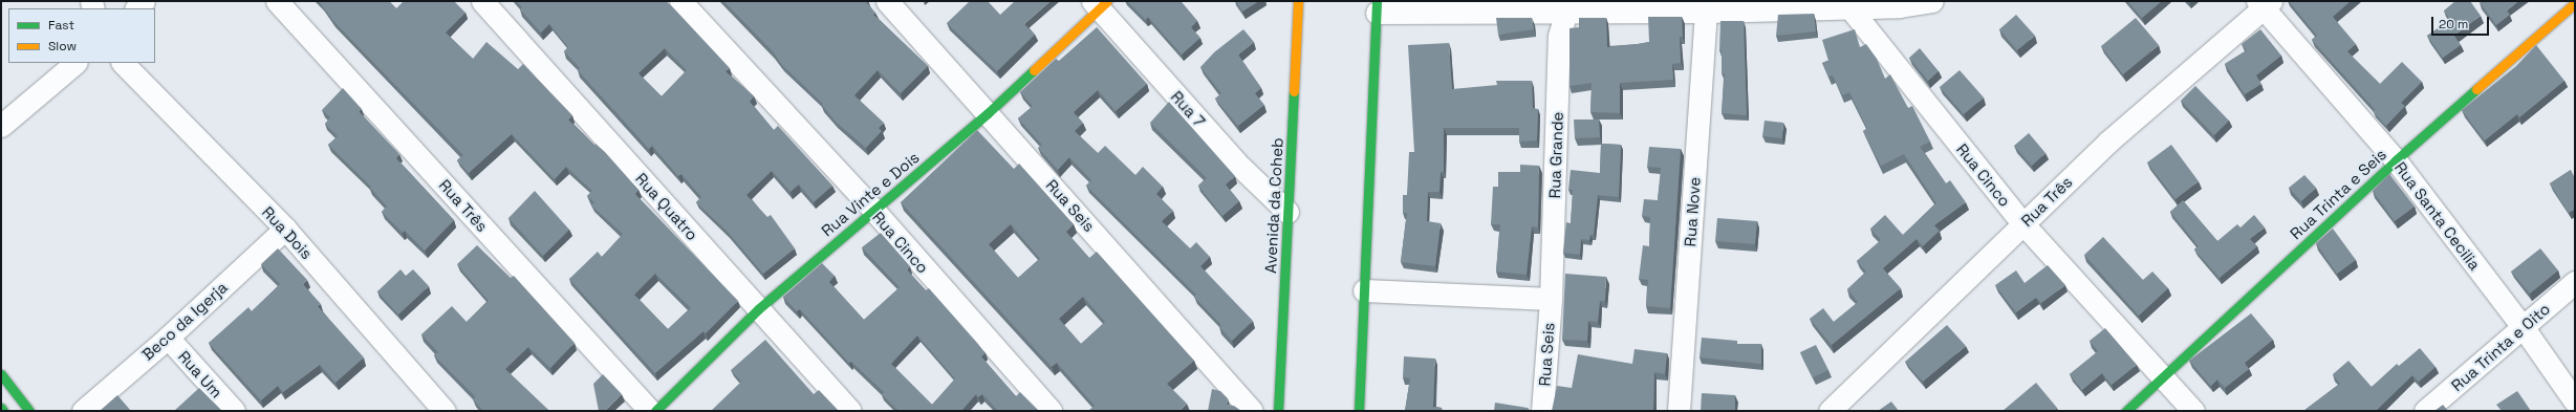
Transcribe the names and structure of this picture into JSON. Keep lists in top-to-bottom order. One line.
{"streets":{"street":["Rua 7","Rua Grande","Rua Cinco","Rua Vinte e Dois","Rua Trinta e Seis","Rua Três","Rua Seis","Avenida da Coheb","Rua Quatro","Rua Nove","Rua Santa Cecilia","Rua Dois","Beco da Igerja","Rua Trinta e Oito","Rua Um"]},"crossings":[["Rua 7","Rua Vinte e Dois"],["Rua 7","Avenida da Coheb"],["Rua Grande","Rua Seis"],["Rua Cinco","Rua Vinte e Dois"],["Rua Cinco","Rua Trinta e Seis"],["Rua Cinco","Rua Três"],["Rua Vinte e Dois","Rua Seis"],["Rua Vinte e Dois","Rua Quatro"],["Rua Trinta e Seis","Rua Santa Cecilia"],["Rua Três","Rua Santa Cecilia"],["Rua Santa Cecilia","Rua Trinta e Oito"],["Rua Dois","Beco da Igerja"],["Beco da Igerja","Rua Um"]],"legend":["Fast","Slow"],"scale_bar":"20 m"}
